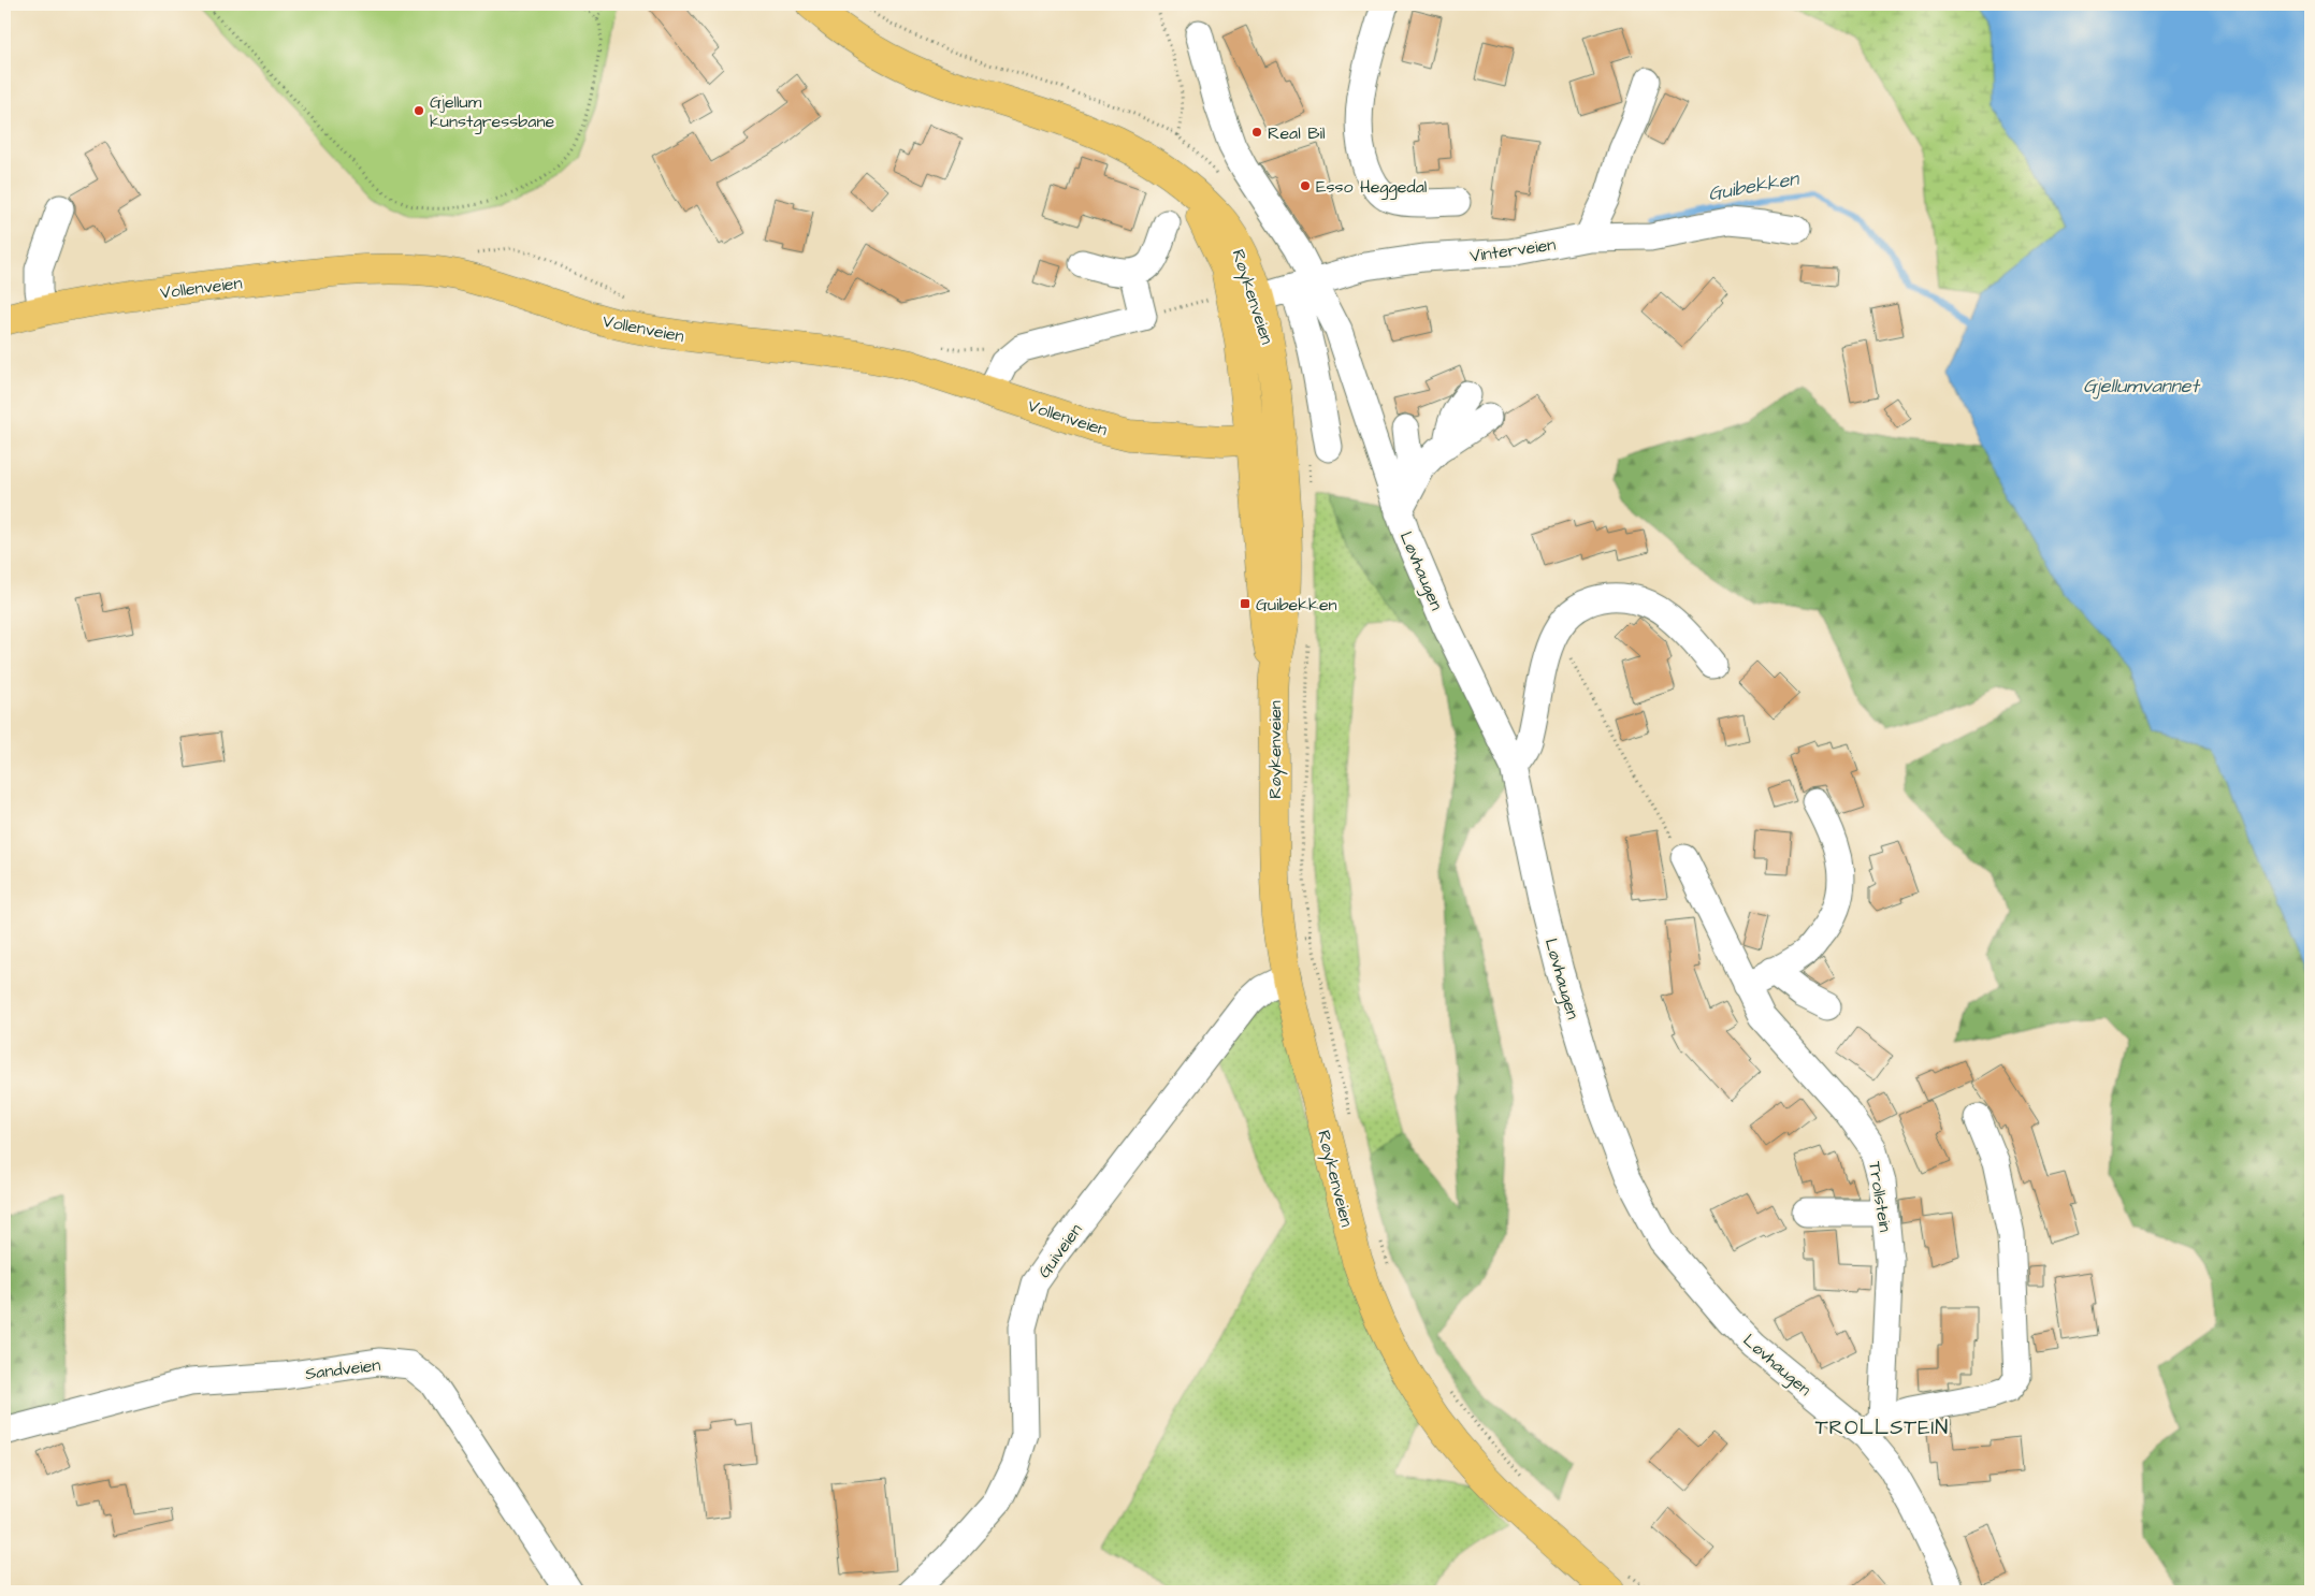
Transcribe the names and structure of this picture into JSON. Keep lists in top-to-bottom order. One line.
{"streets":{"main road":["Vollenveien","Røykenveien"],"street":["Vinterveien","Løvhaugen","Trollstein","Guiveien","Sandveien"]},"crossings":[["Vinterveien","Røykenveien"],["Vinterveien","Løvhaugen"],["Vollenveien","Røykenveien"],["Røykenveien","Guiveien"],["Løvhaugen","Trollstein"]],"districts":["TROLLSTEIN"],"water":["Guibekken","Gjellumvannet"],"places":{"other":["Gjellum kunstgressbane","Real Bil","Esso Heggedal"],"transit":["Guibekken"]}}
